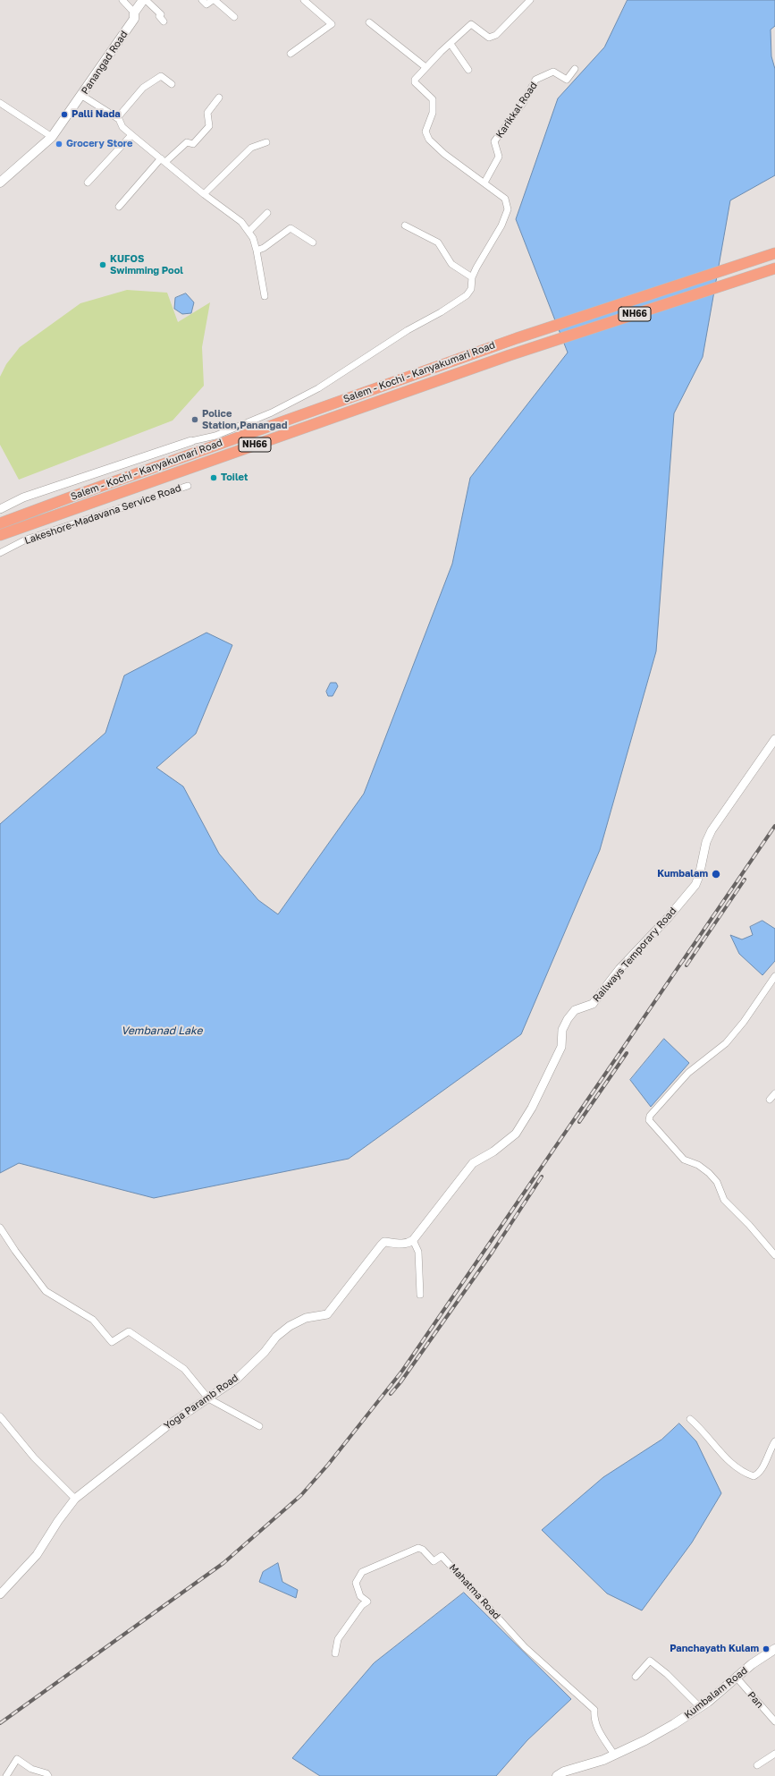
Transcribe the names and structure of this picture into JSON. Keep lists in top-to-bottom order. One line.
{"streets":{"highway":["NH66","Salem - Kochi - Kanyakumari Road"],"main road":["Panangad Road","Kumbalam Road"],"street":["Karikkal Road","Lakeshore-Madavana Service Road","Railways Temporary Road","Yoga Paramb Road","Mahatma Road","Pan"]},"crossings":[["Railways Temporary Road","Yoga Paramb Road"],["Mahatma Road","Kumbalam Road"],["Kumbalam Road","Pan"]],"water":["Vembanad Lake"],"places":["Palli Nada","Grocery Store","KUFOS Swimming Pool","Police Station,Panangad","Toilet","Kumbalam","Panchayath Kulam"]}
